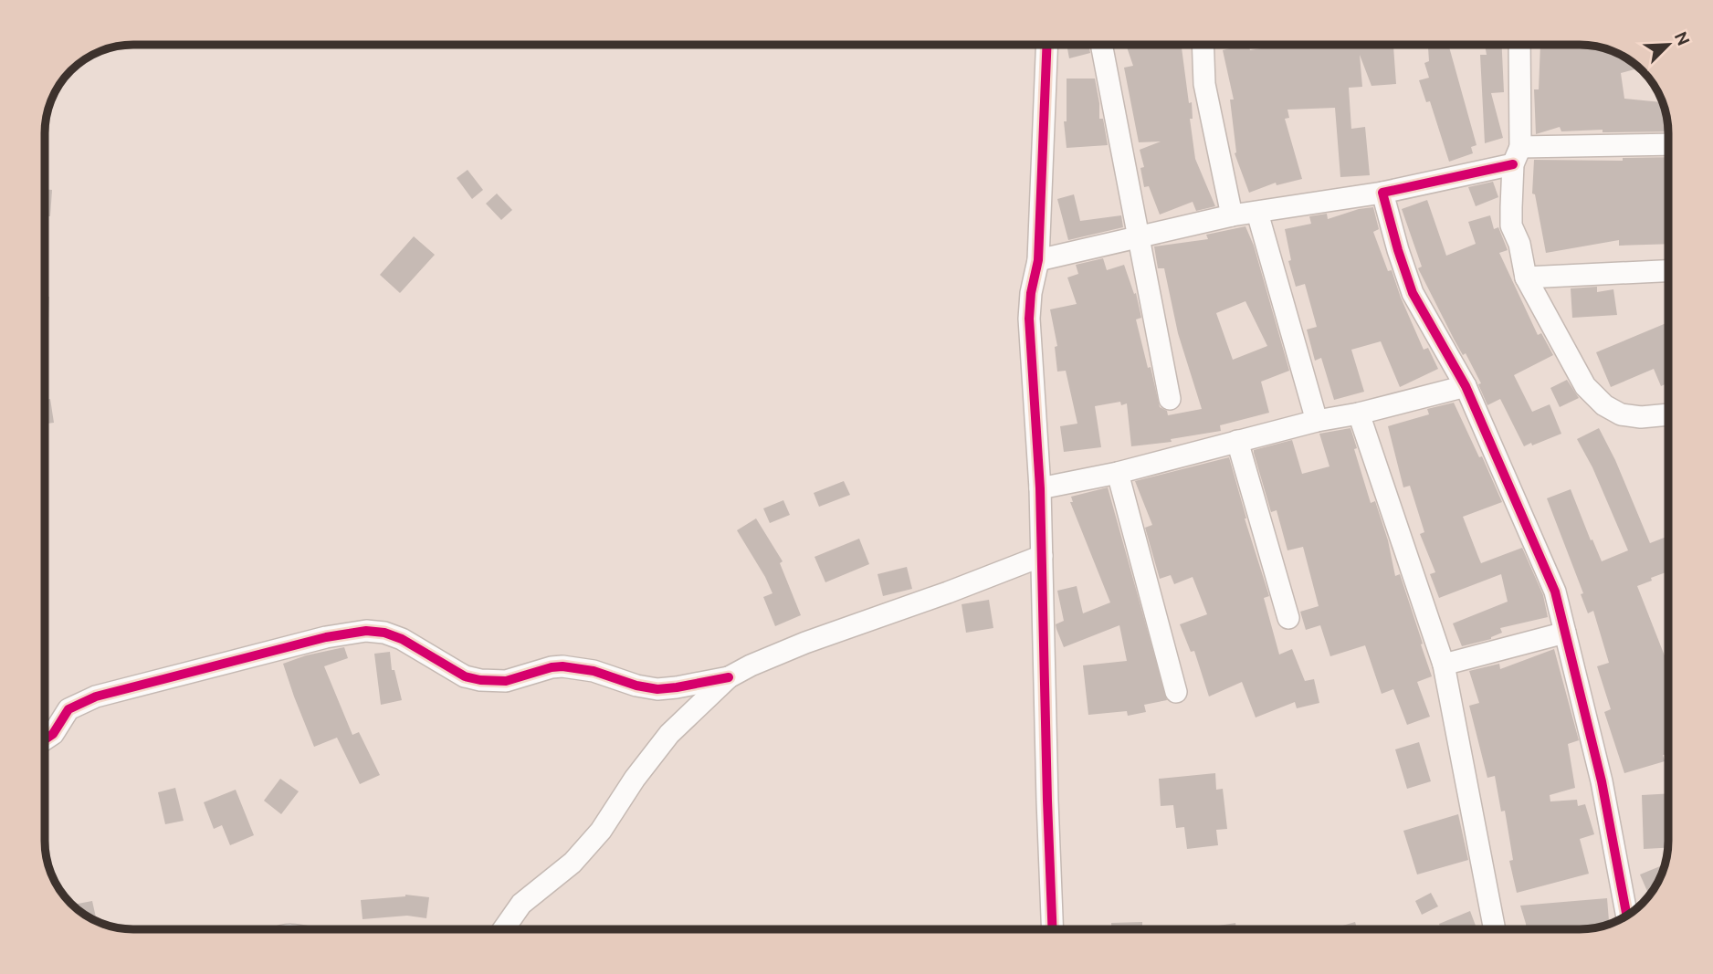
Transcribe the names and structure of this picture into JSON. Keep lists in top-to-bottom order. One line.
{"north":"top right"}
